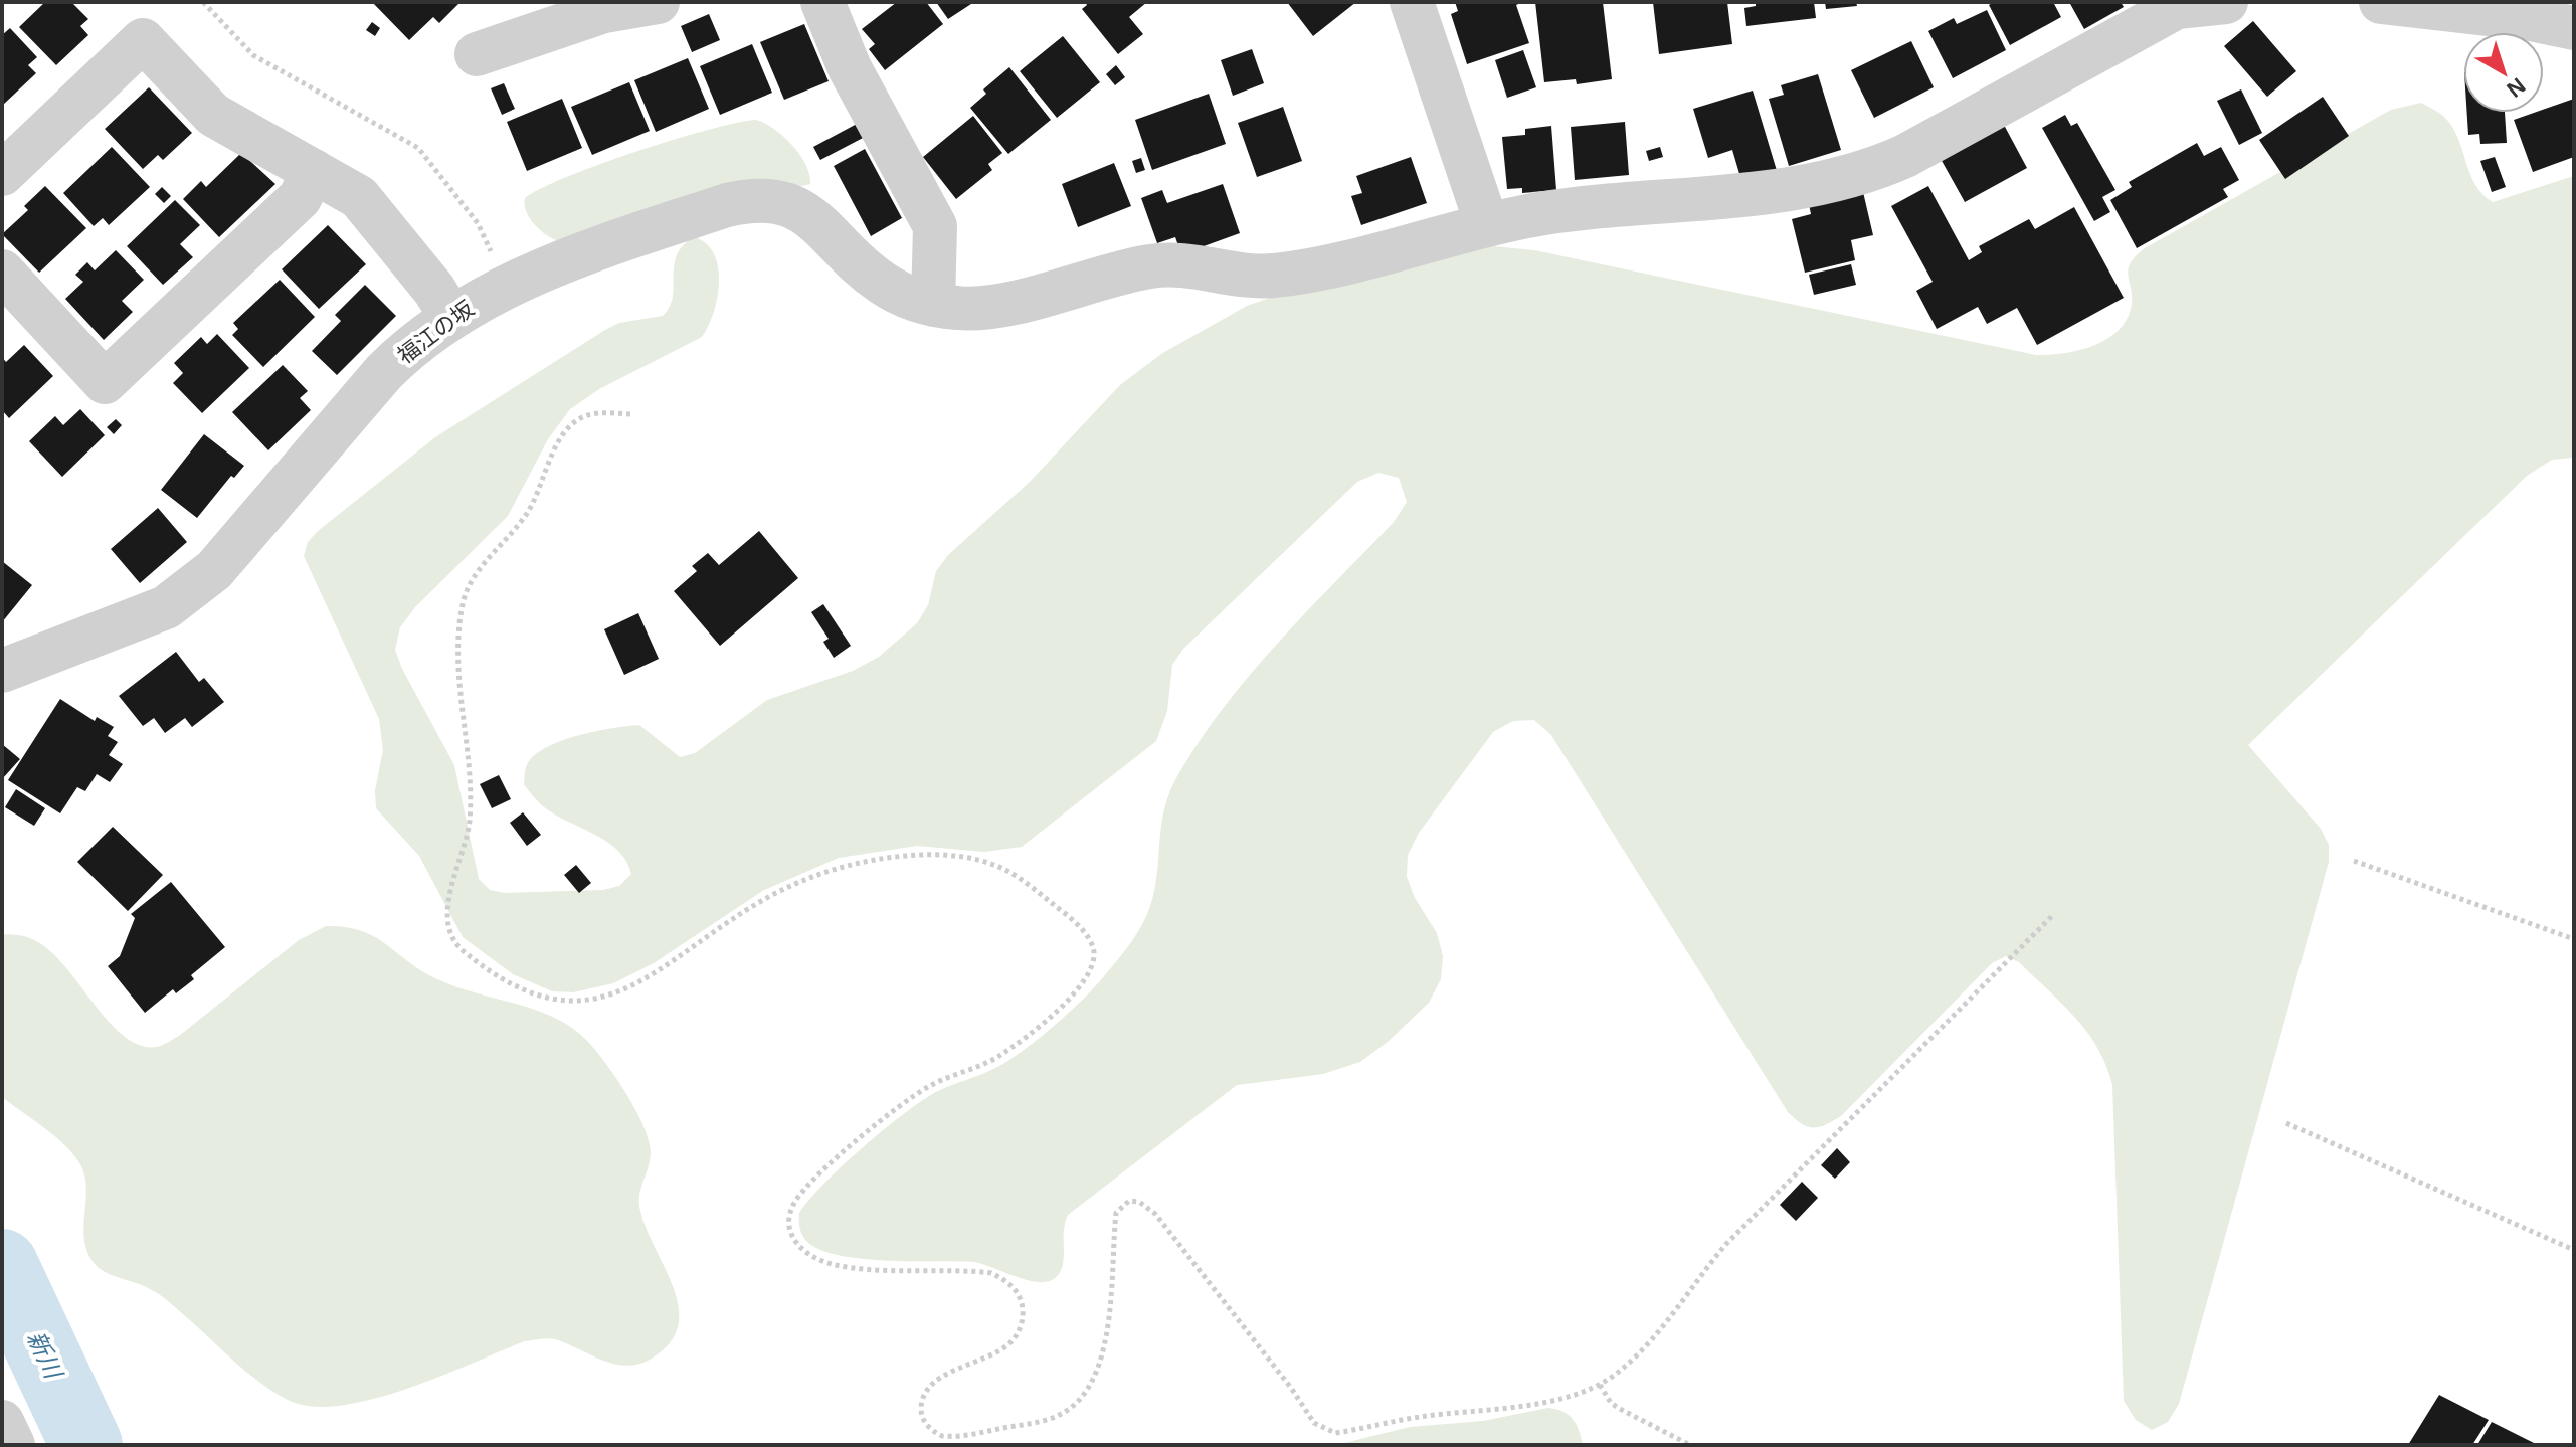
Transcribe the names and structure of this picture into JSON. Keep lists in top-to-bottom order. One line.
{"streets":{"street":["福江の坂"]},"water":["新川"],"north":"bottom right"}
